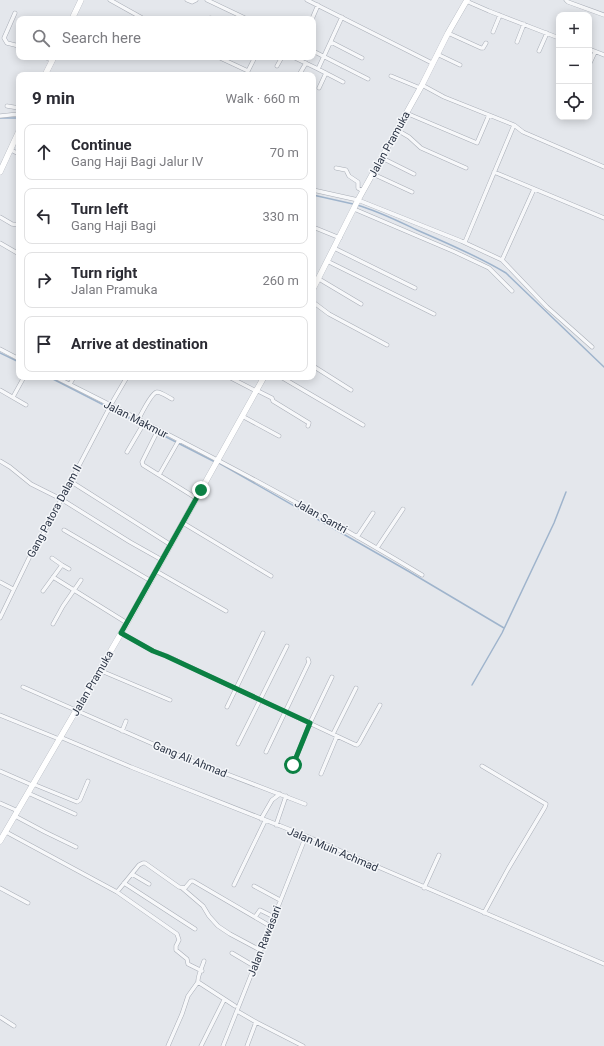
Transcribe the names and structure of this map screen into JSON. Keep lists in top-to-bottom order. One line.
{"streets":{"street":["Jalan Pramuka","Jalan Makmur","Gang Patora Dalam II","Jalan Santri","Gang Ali Ahmad","Jalan Muin Achmad","Jalan Rawasari"]},"crossings":[["Jalan Pramuka","Jalan Makmur"],["Jalan Pramuka","Jalan Santri"],["Jalan Pramuka","Gang Ali Ahmad"],["Jalan Pramuka","Jalan Muin Achmad"],["Jalan Makmur","Gang Patora Dalam II"],["Jalan Makmur","Jalan Santri"],["Jalan Muin Achmad","Jalan Rawasari"]],"page":{"map_buttons":["+","−"],"search":"Search here","heading":["9 min","Walk · 660 m"],"list":[["Continue","Gang Haji Bagi Jalur IV","70 m"],["Turn left","Gang Haji Bagi","330 m"],["Turn right","Jalan Pramuka","260 m"],"Arrive at destination"]}}
